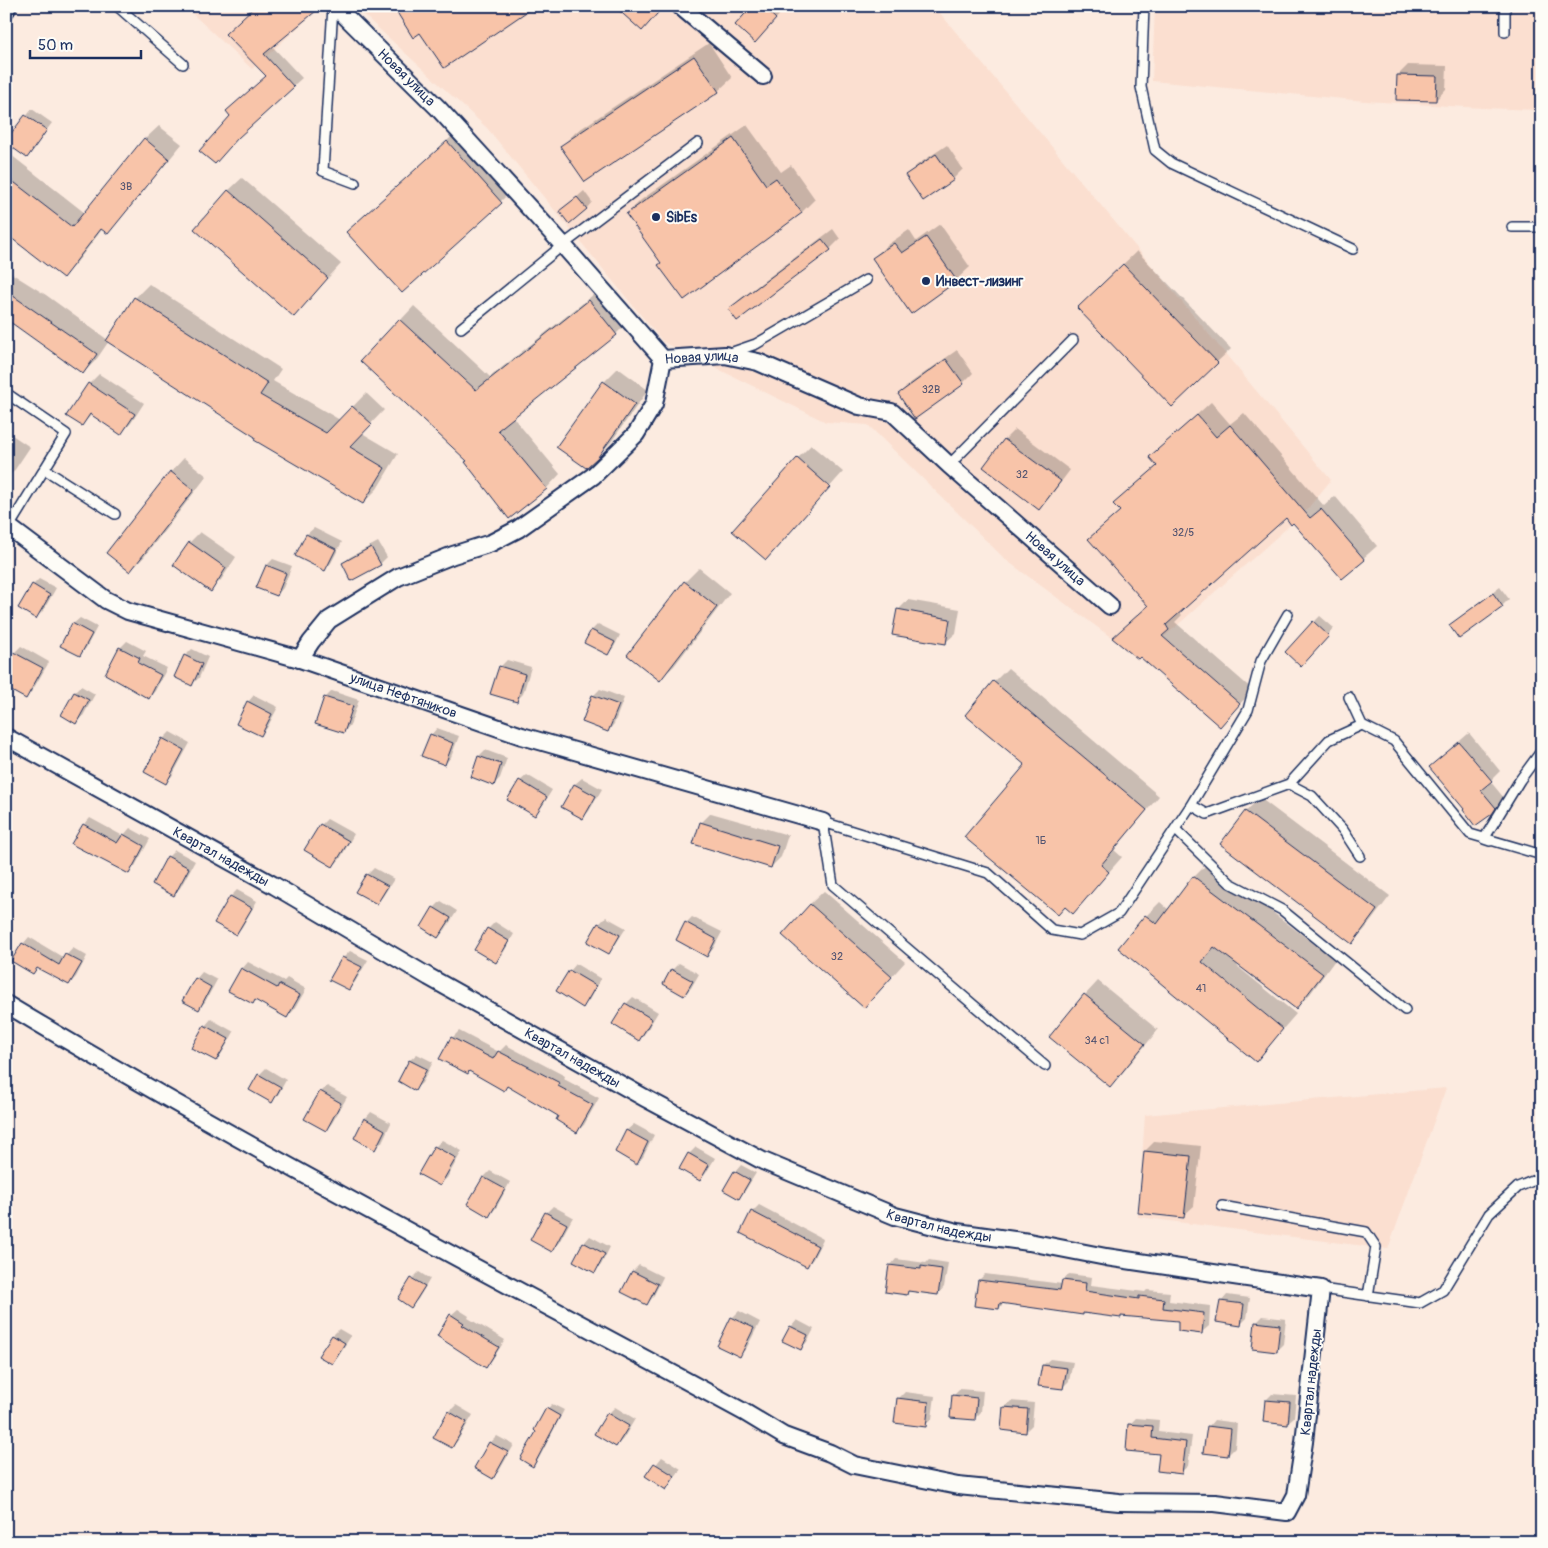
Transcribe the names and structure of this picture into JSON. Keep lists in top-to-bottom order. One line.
{"streets":{"street":["Новая улица","улица Нефтяников","Квартал надежды"]},"places":["SibEs","Инвест-лизинг"],"house_numbers":["3В","32В","32","32/5","1Б","32","41","34 с1"],"scale_bar":"50 m"}
